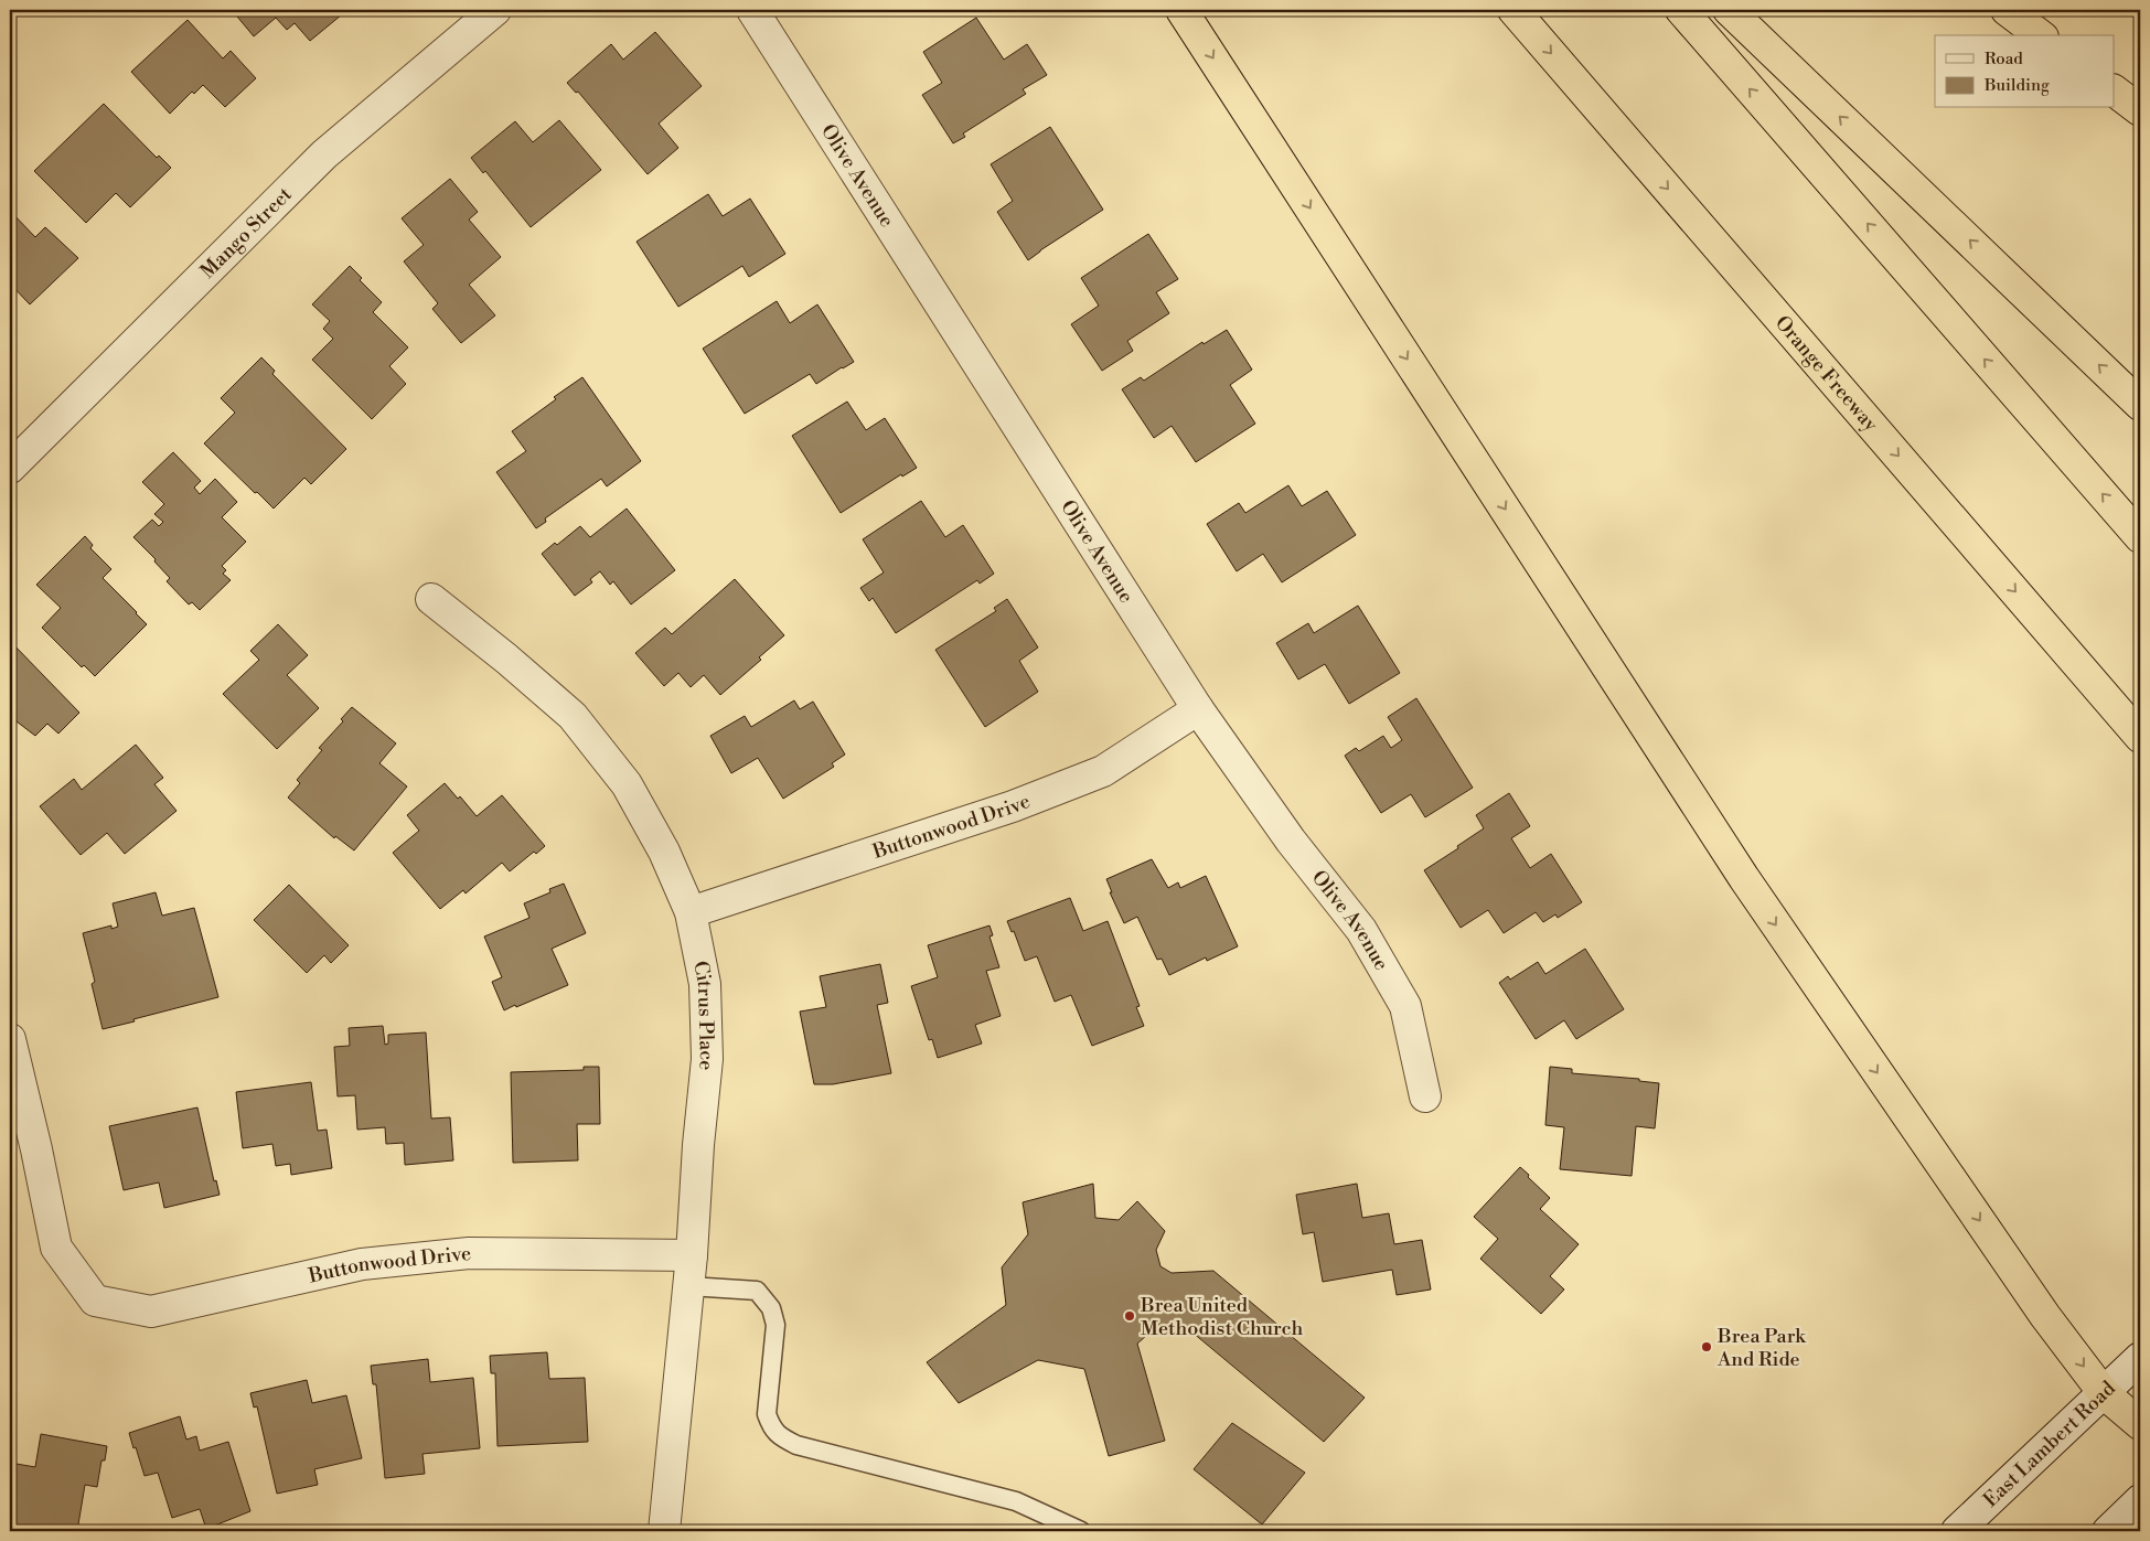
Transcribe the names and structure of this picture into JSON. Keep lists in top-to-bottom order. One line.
{"streets":{"highway":["Orange Freeway"],"street":["Olive Avenue","Mango Street","Buttonwood Drive","Citrus Place","East Lambert Road"]},"crossings":[["Olive Avenue","Buttonwood Drive"],["Buttonwood Drive","Citrus Place"]],"places":["Brea United Methodist Church","Brea Park And Ride"],"legend":["Road","Building"]}
